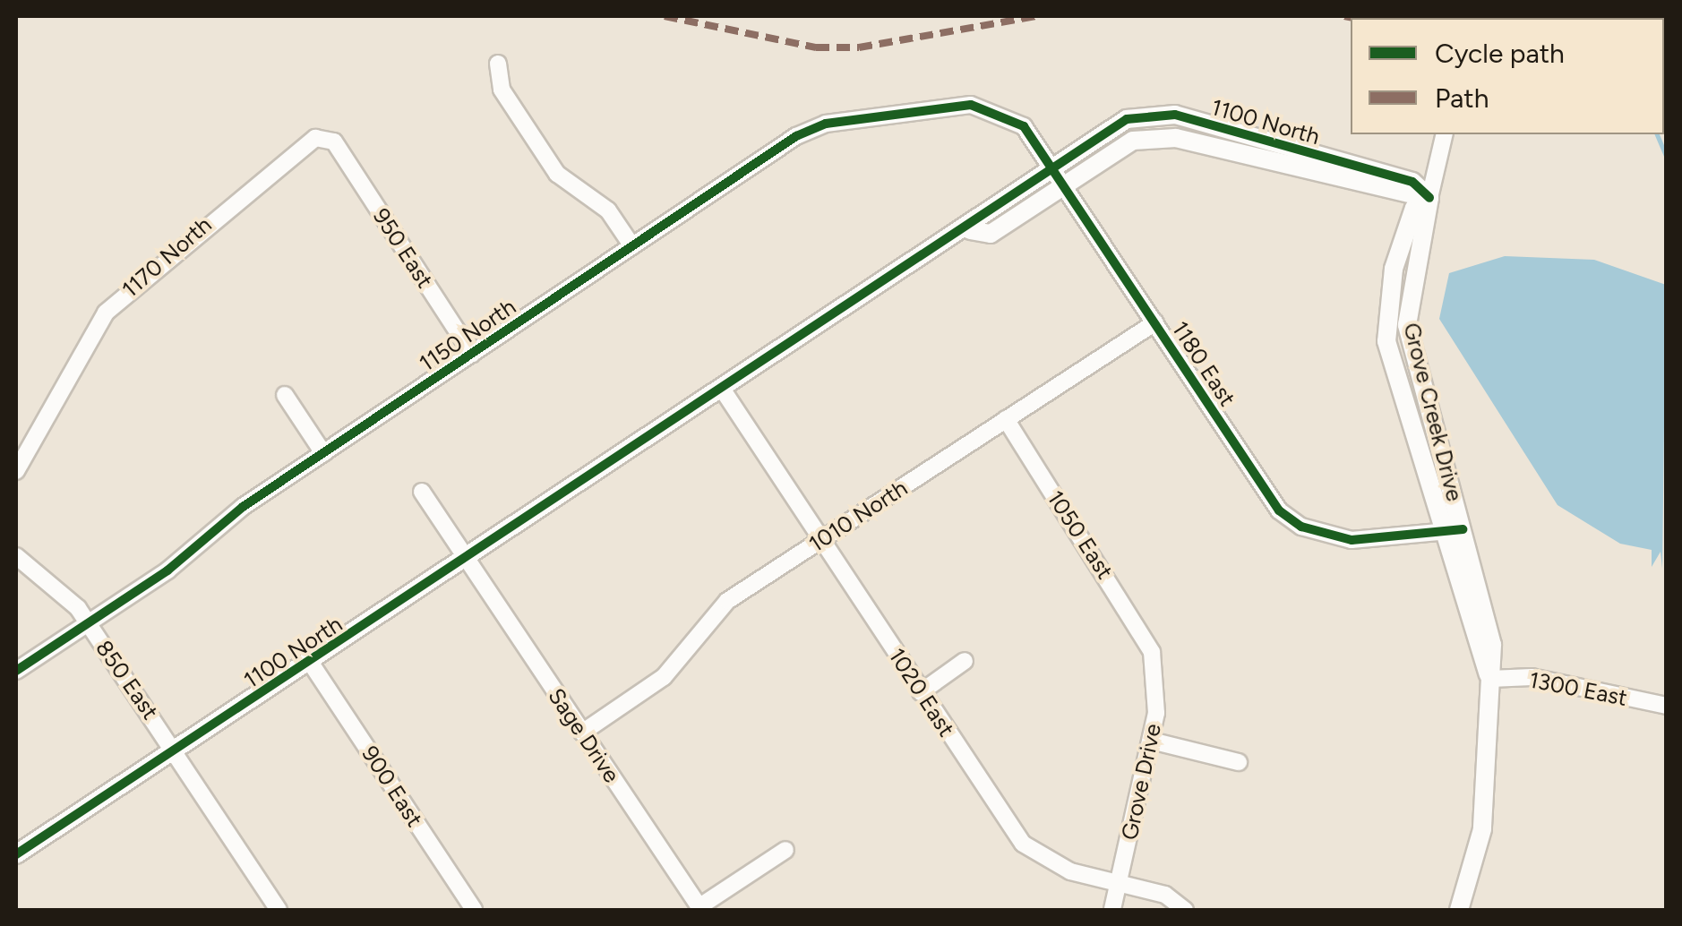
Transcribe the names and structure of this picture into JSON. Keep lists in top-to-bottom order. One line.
{"streets":{"street":["1100 North","950 East","1170 North","1150 North","1180 East","Grove Creek Drive","1010 North","1050 East","850 East","1300 East","1020 East","Sage Drive","Grove Drive","900 East"]},"crossings":[["1100 North","1180 East"],["1100 North","Grove Creek Drive"],["1100 North","850 East"],["1100 North","1020 East"],["1100 North","Sage Drive"],["1100 North","900 East"],["950 East","1170 North"],["950 East","1150 North"],["1150 North","1180 East"],["1150 North","850 East"],["1180 East","Grove Creek Drive"],["1180 East","1010 North"],["Grove Creek Drive","1300 East"],["1010 North","1050 East"],["1010 North","1020 East"],["1010 North","Sage Drive"],["1050 East","Grove Drive"],["1020 East","Grove Drive"]],"legend":["Cycle path","Path"]}
